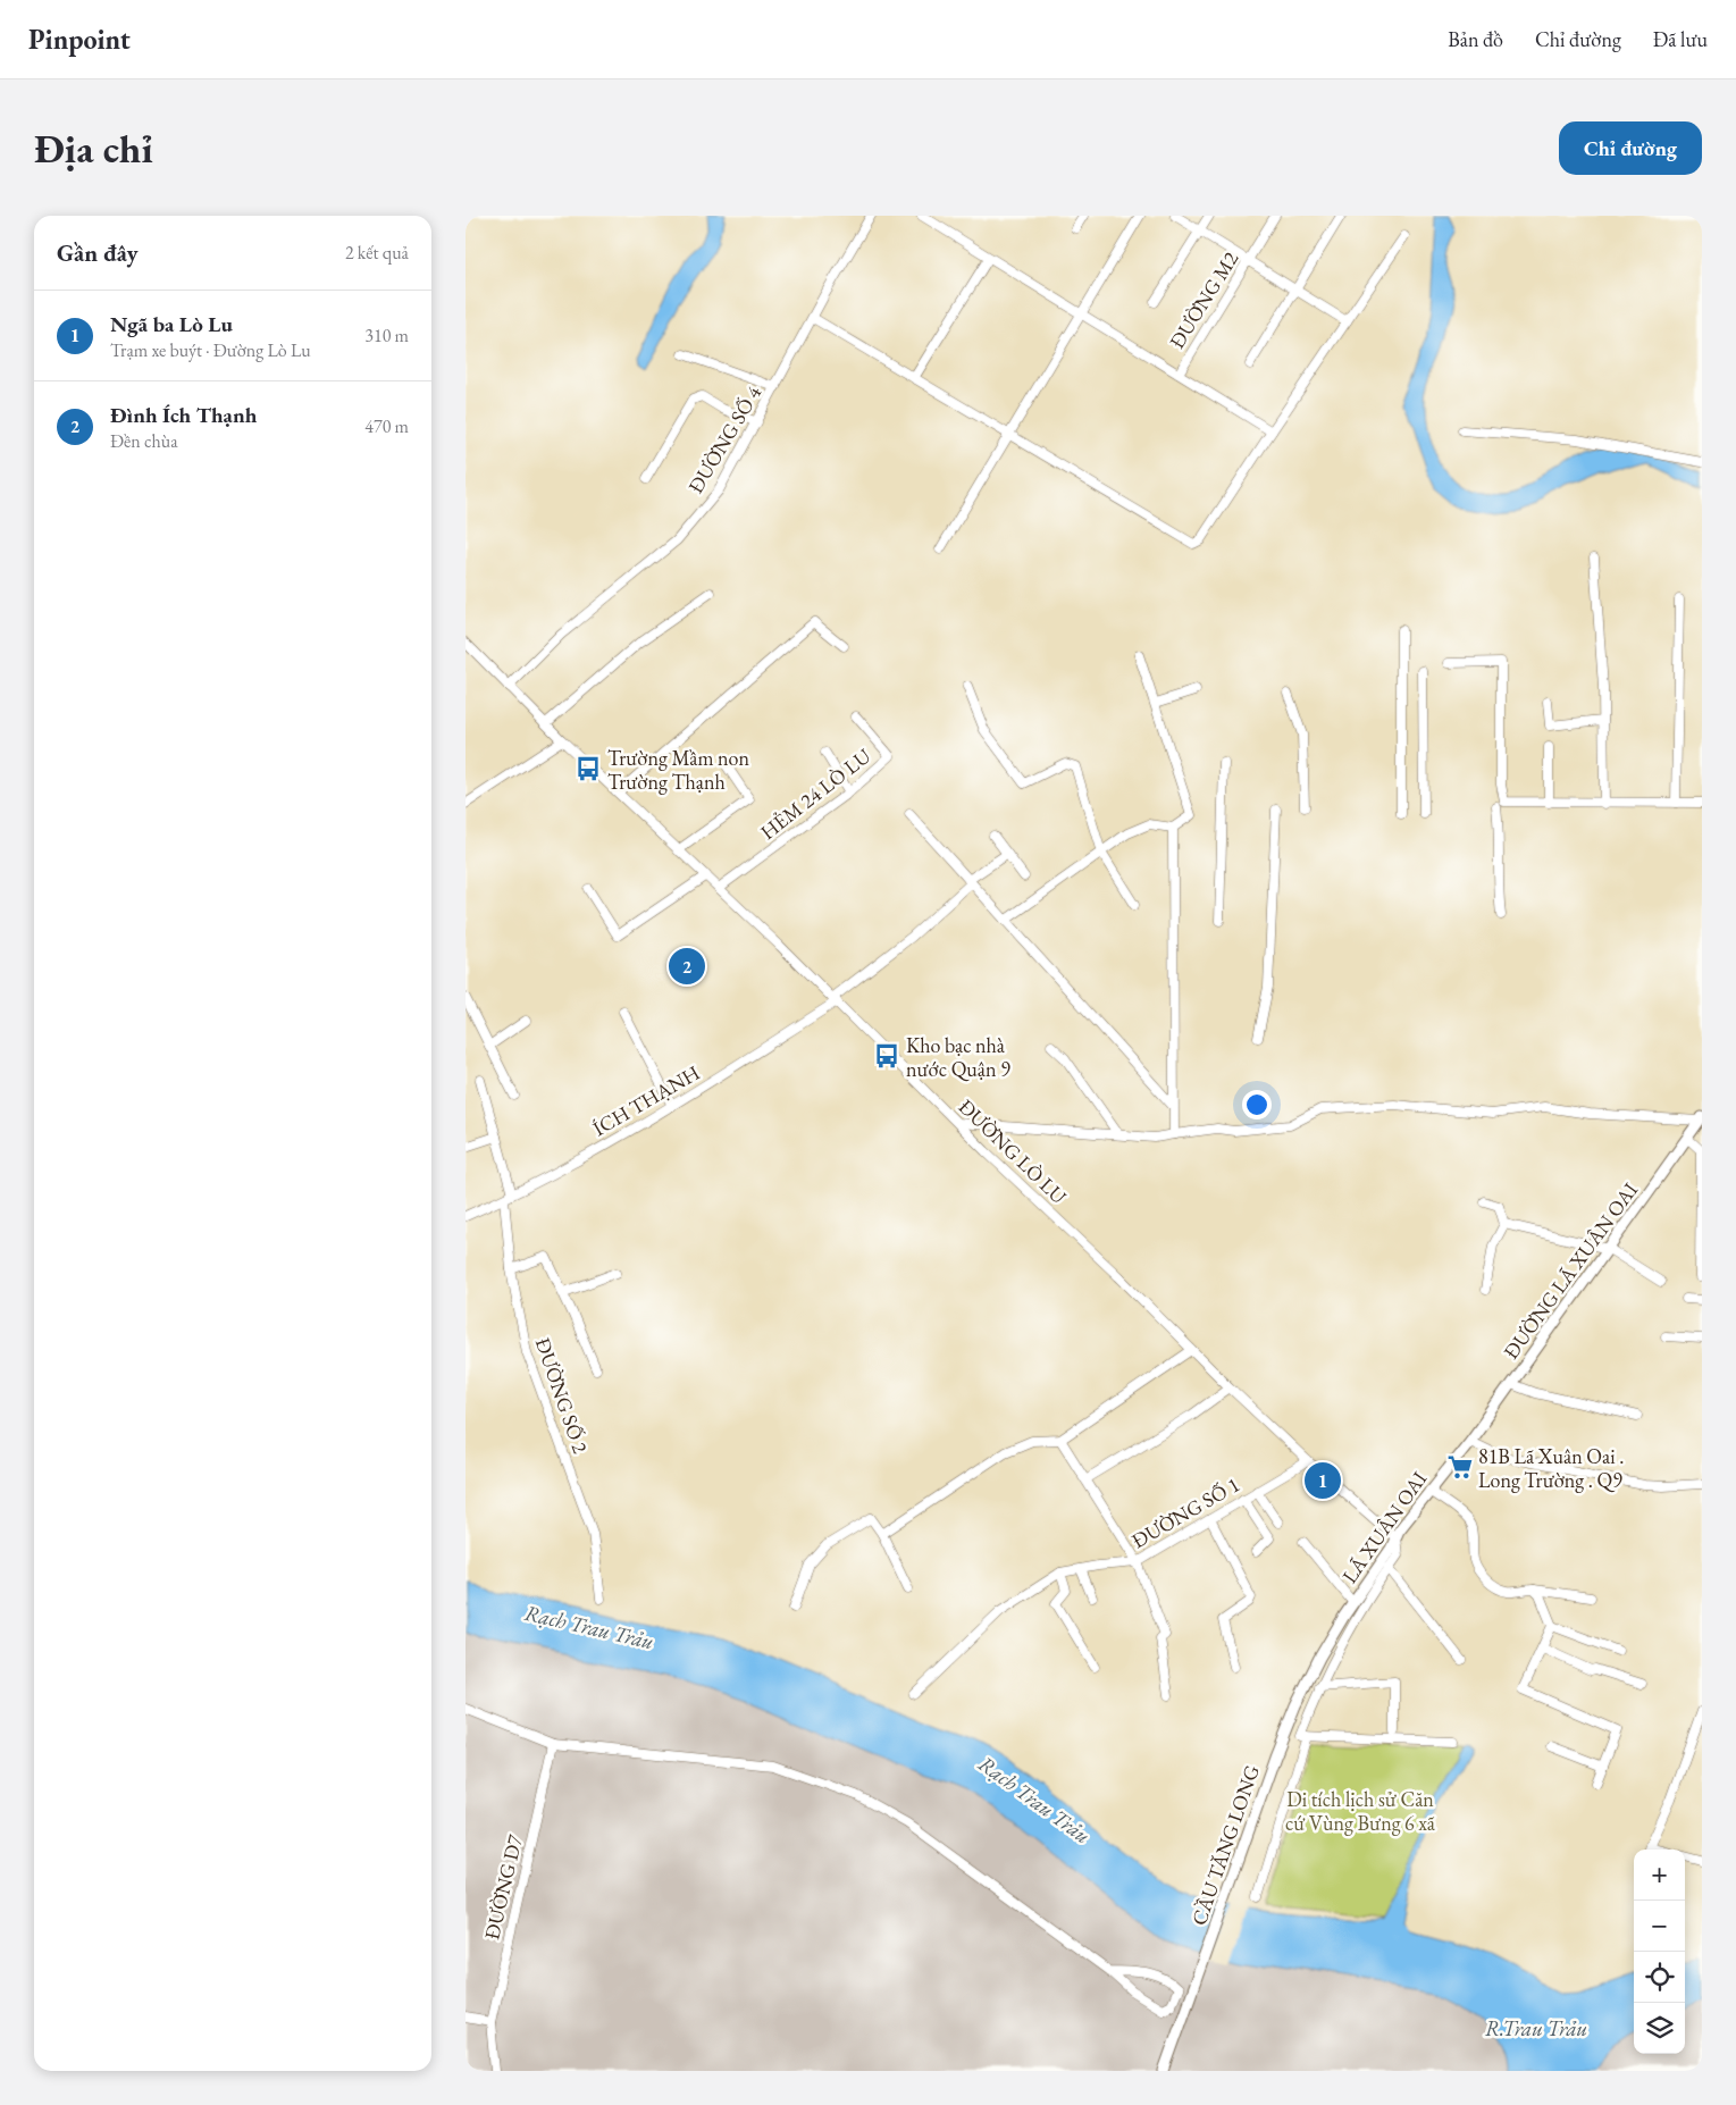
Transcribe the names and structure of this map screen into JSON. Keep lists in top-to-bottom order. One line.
{"streets":{"main road":["ĐƯỜNG LÃ XUÂN OAI","LÃ XUÂN OAI","CẦU TĂNG LONG"],"street":["ĐƯỜNG M2","ĐƯỜNG SỐ 4","HẺM 24 LÒ LU","ÍCH THẠNH","ĐƯỜNG LÒ LU","ĐƯỜNG SỐ 2","ĐƯỜNG SỐ 1","ĐƯỜNG D7"]},"crossings":[["ĐƯỜNG SỐ 4","ĐƯỜNG LÒ LU"],["HẺM 24 LÒ LU","ĐƯỜNG LÒ LU"],["ÍCH THẠNH","ĐƯỜNG LÒ LU"],["ÍCH THẠNH","ĐƯỜNG SỐ 2"],["ĐƯỜNG LÒ LU","ĐƯỜNG SỐ 1"],["ĐƯỜNG LÒ LU","LÃ XUÂN OAI"],["ĐƯỜNG LÃ XUÂN OAI","LÃ XUÂN OAI"],["LÃ XUÂN OAI","CẦU TĂNG LONG"]],"water":["Rạch Trau Trảu","R.Trau Trảu"],"parks":["Di tích lịch sử Căn cứ Vùng Bưng 6 xã"],"places":{"bus stop":["Trường Mầm non Trường Thạnh","Kho bạc nhà nước Quận 9"],"supermarket":["81B Lã Xuân Oai . Long Trường . Q9"]},"page":{"header":"Pinpoint","nav":["Bản đồ","Chỉ đường","Đã lưu"],"buttons":"Chỉ đường","title":"Địa chỉ","heading":["Gần đây","2 kết quả"],"list":[{"mark":"1","name":"Ngã ba Lò Lu","note":"Trạm xe buýt · Đường Lò Lu","value":"310 m"},{"mark":"2","name":"Đình Ích Thạnh","note":"Đền chùa","value":"470 m"}],"pins":["2","1"],"map_buttons":["+","−"]}}
